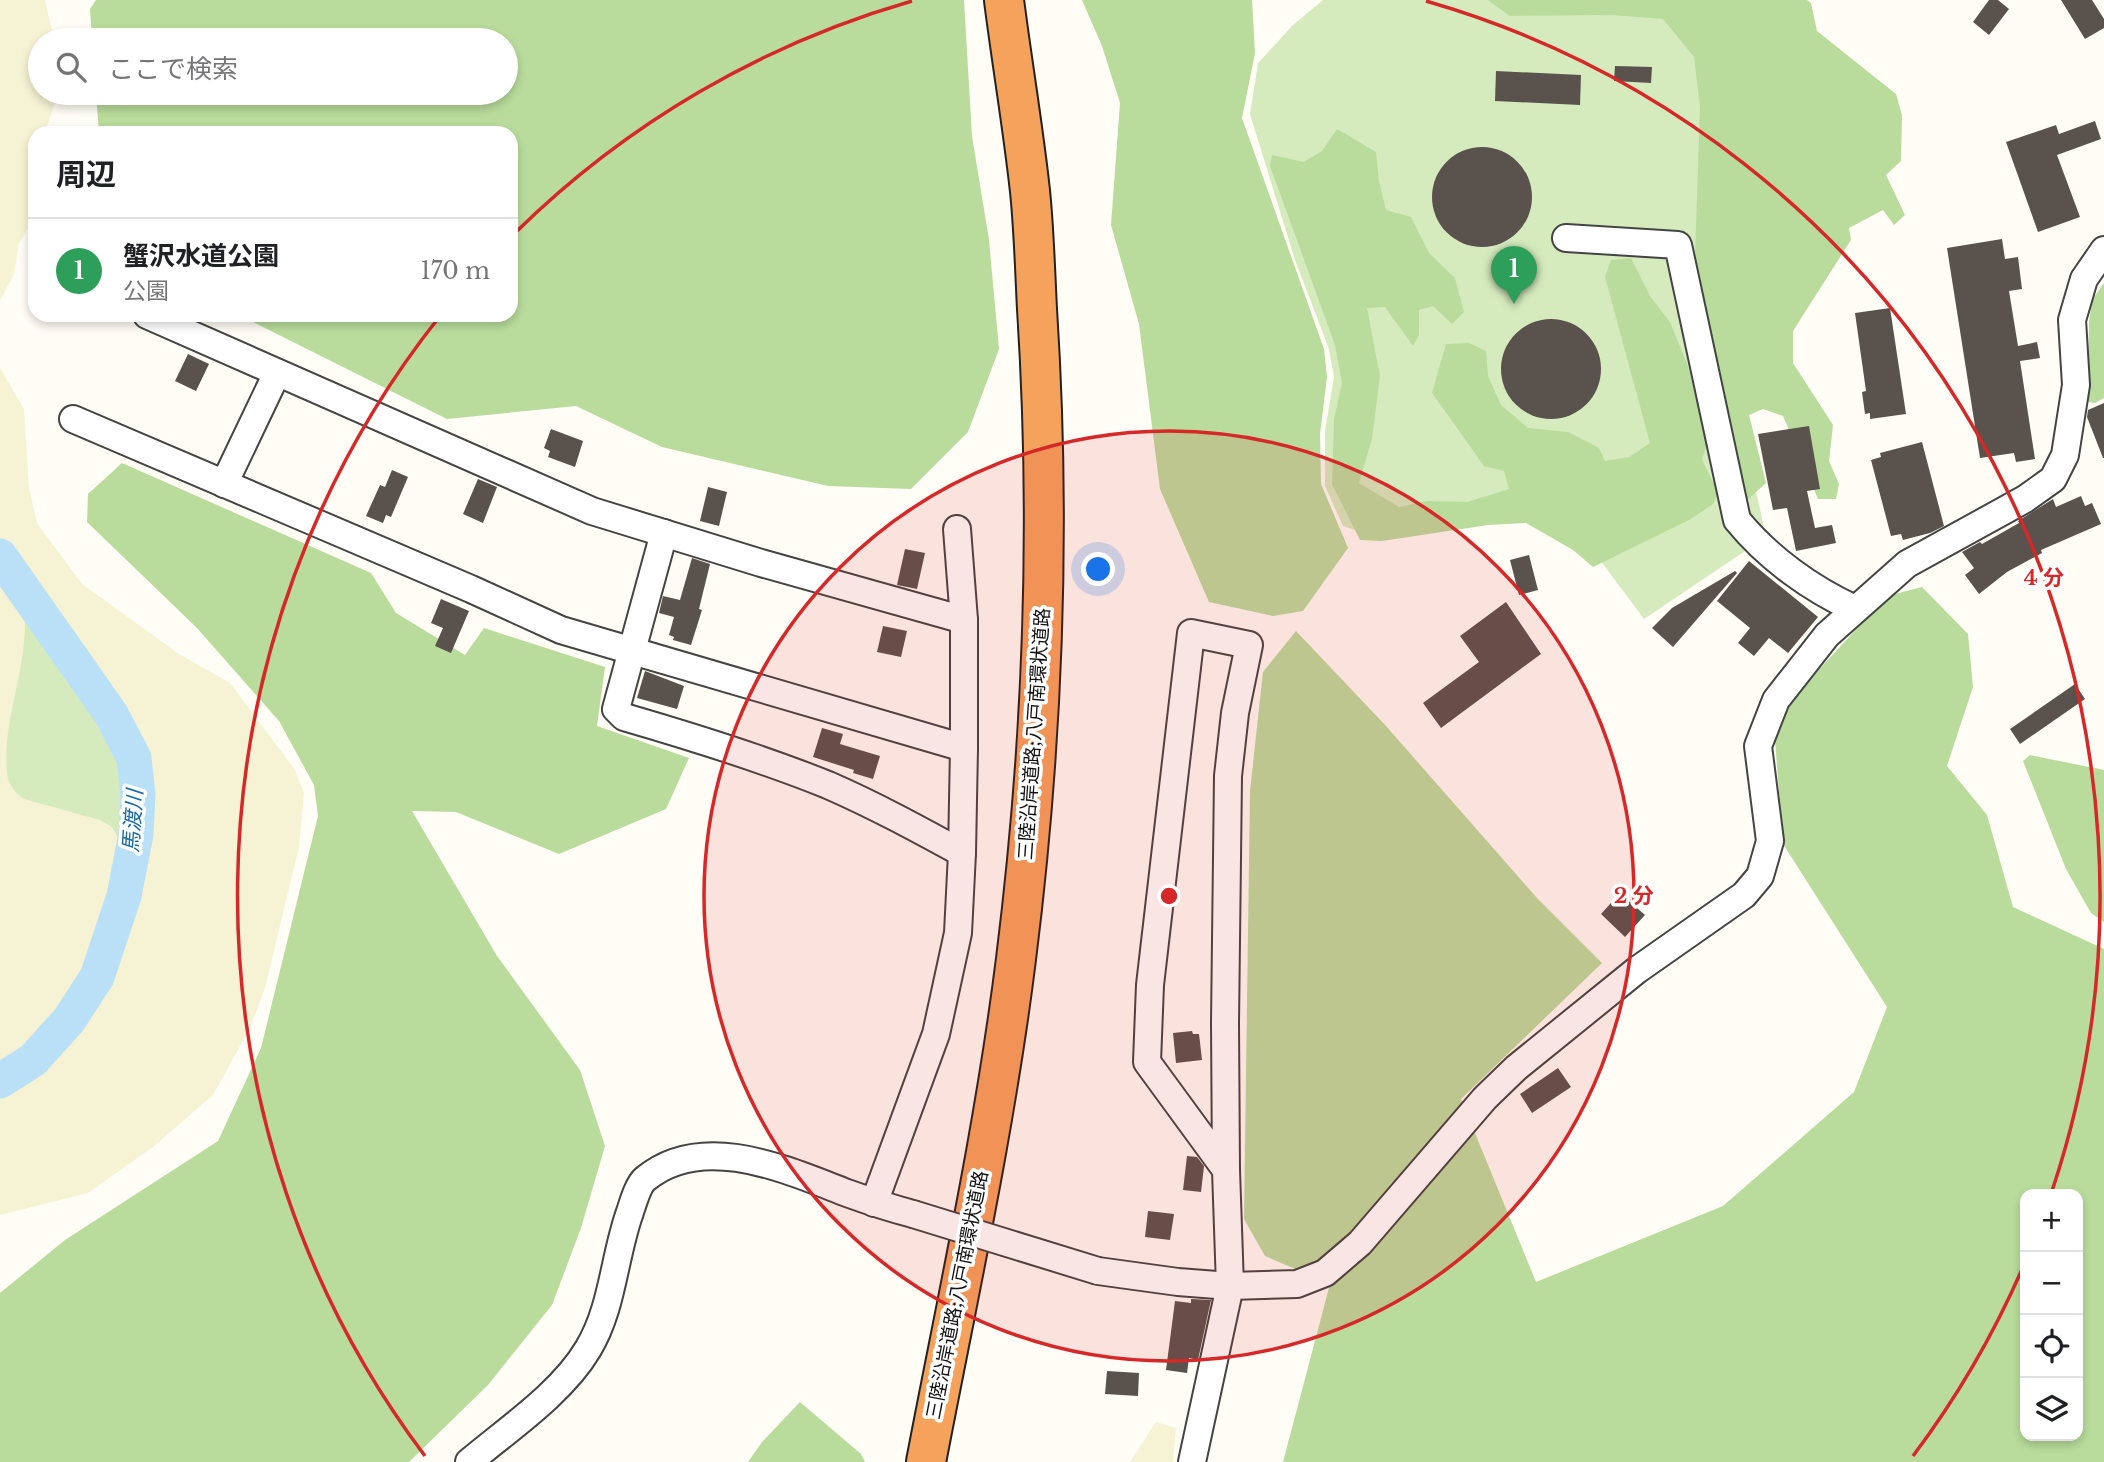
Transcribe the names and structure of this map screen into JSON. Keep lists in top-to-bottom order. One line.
{"streets":{"highway":["三陸沿岸道路;八戸南環状道路"]},"water":["馬渡川"],"page":{"search":"ここで検索","heading":"周辺","list":[{"mark":"1","name":"蟹沢水道公園","note":"公園","value":"170 m"}],"pins":"1","map_buttons":["+","−"]},"rings":["4 分","2 分"]}
